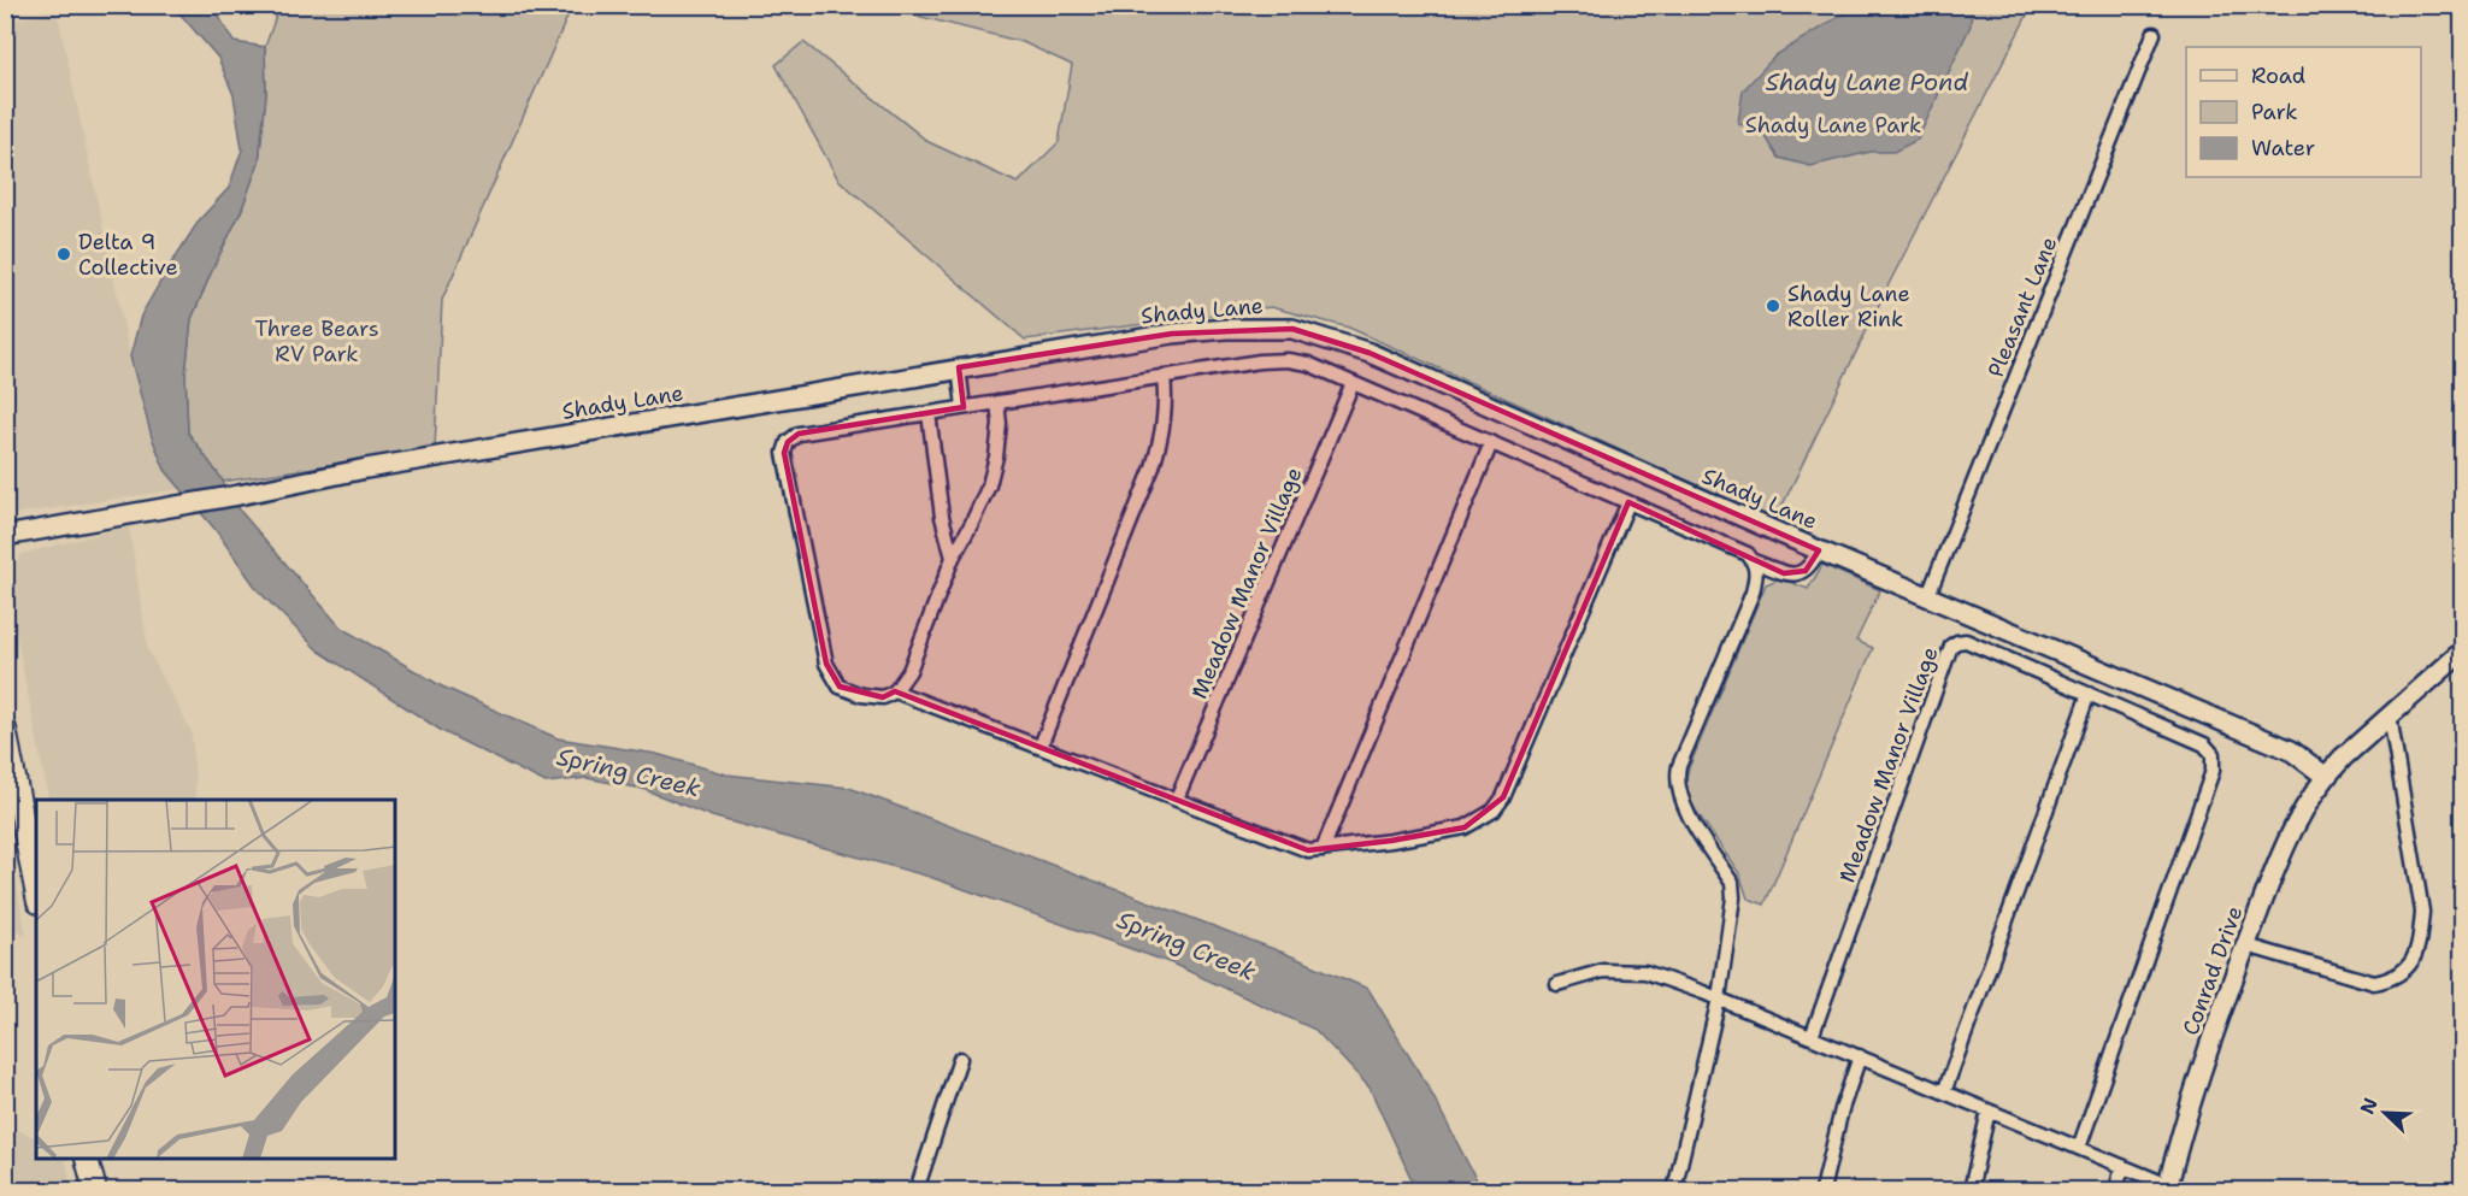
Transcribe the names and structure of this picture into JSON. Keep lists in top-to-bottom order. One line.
{"streets":{"main road":["Shady Lane","Conrad Drive"],"street":["Pleasant Lane","Meadow Manor Village"]},"crossings":[["Pleasant Lane","Shady Lane"],["Shady Lane","Conrad Drive"]],"water":["Shady Lane Pond","Spring Creek"],"parks":["Shady Lane Park","Three Bears RV Park"],"places":["Delta 9 Collective","Shady Lane Roller Rink"],"legend":["Road","Park","Water"],"north":"top left"}
